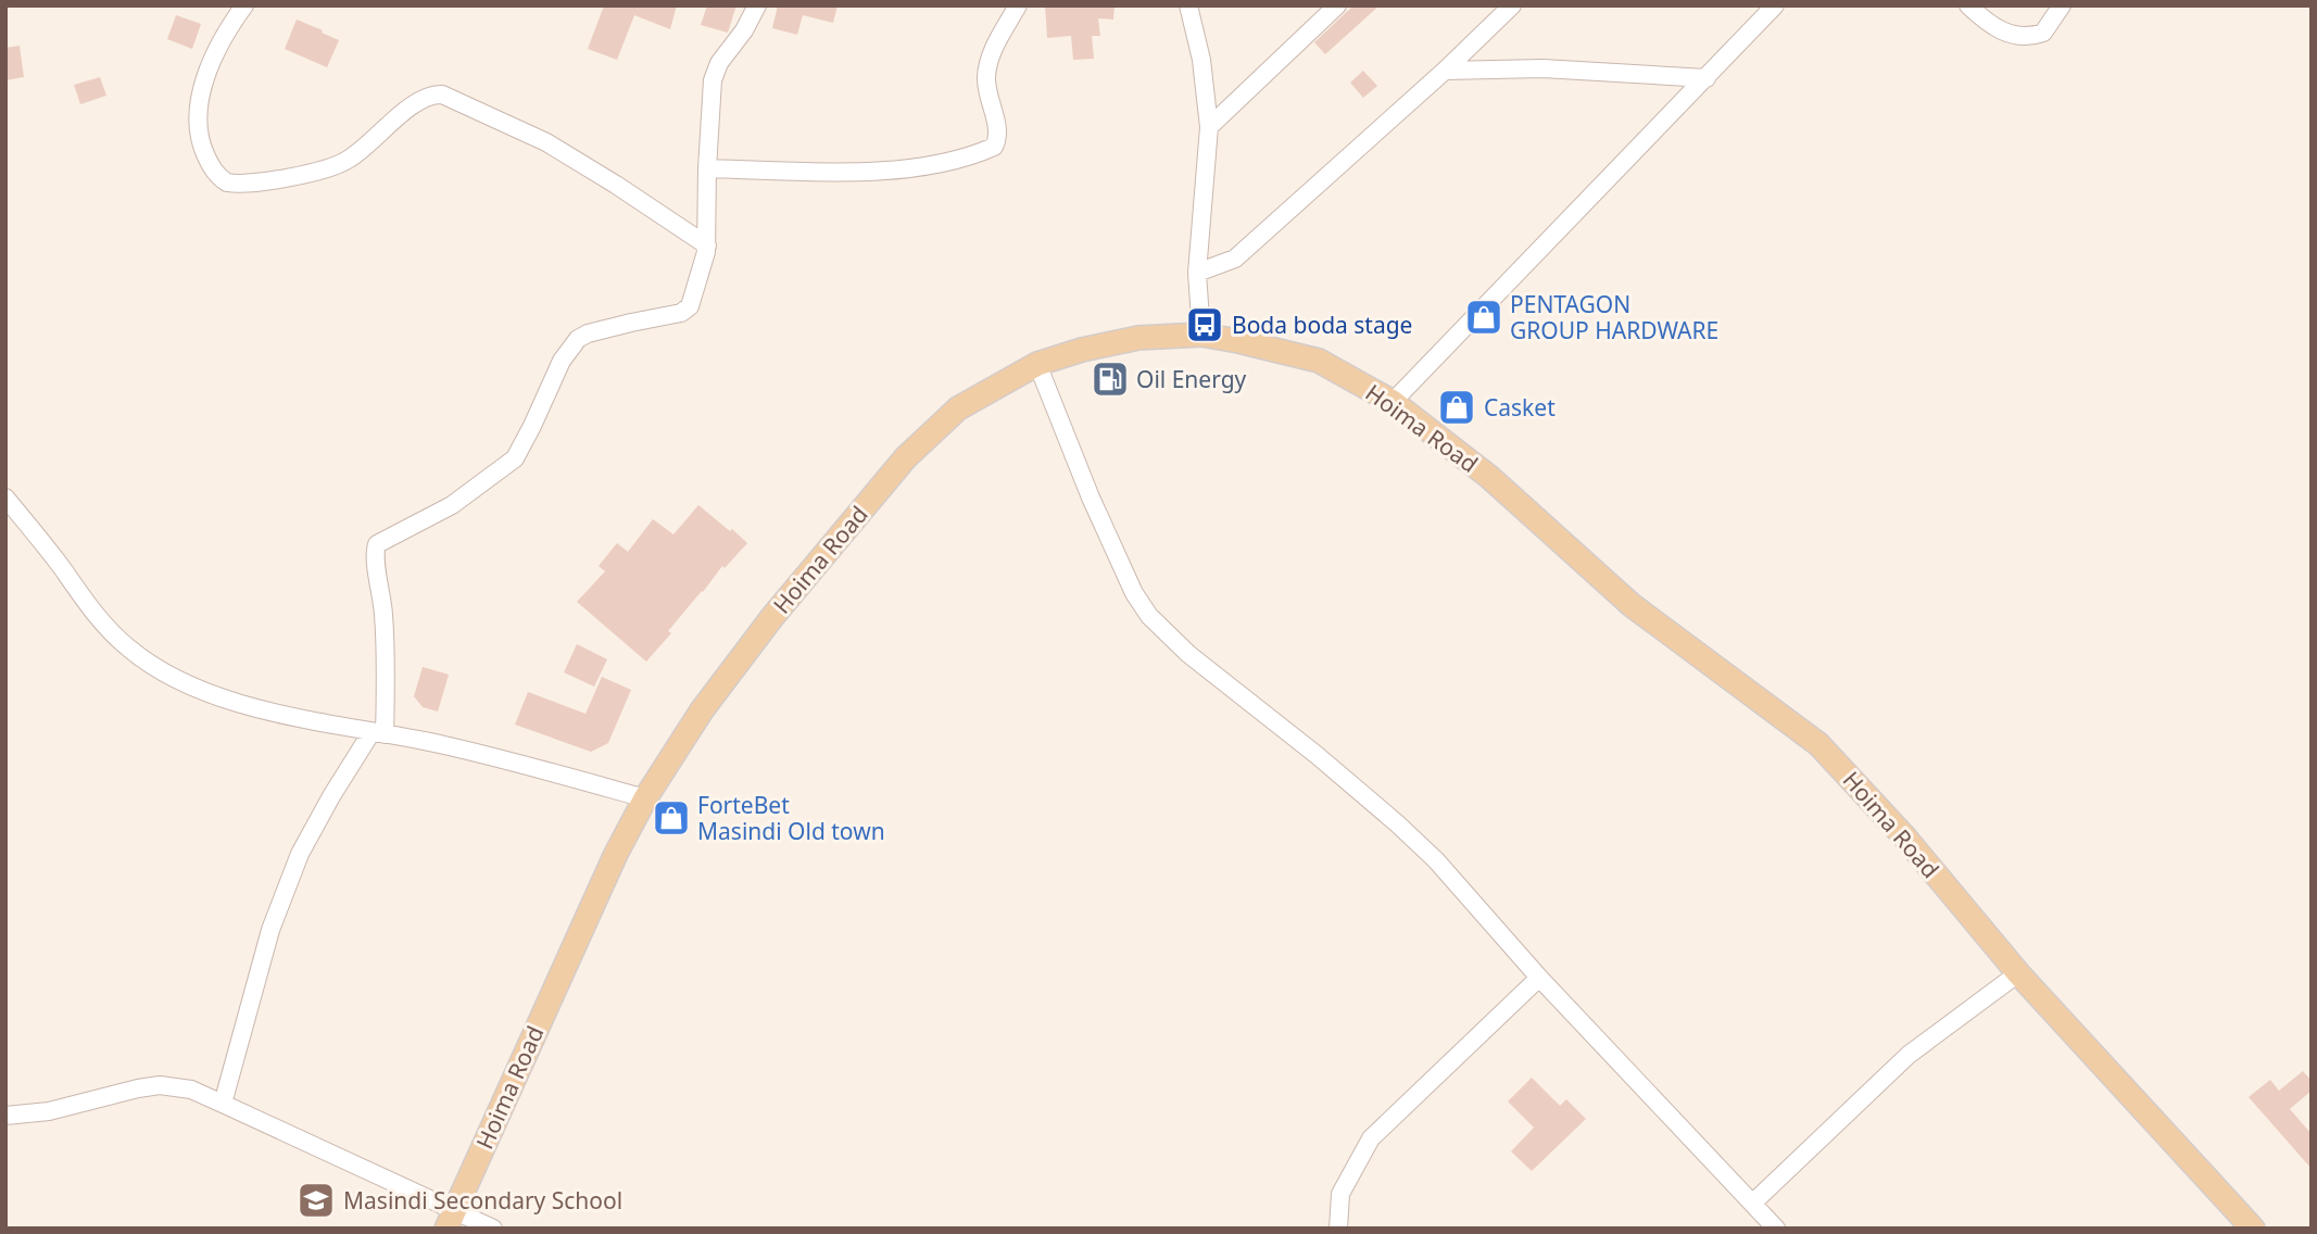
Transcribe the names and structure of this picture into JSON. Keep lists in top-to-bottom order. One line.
{"streets":{"main road":["Hoima Road"]},"places":{"shop":["PENTAGON GROUP HARDWARE","Casket","ForteBet Masindi Old town"],"bus stop":["Boda boda stage"],"fuel station":["Oil Energy"],"school or university":["Masindi Secondary School"]}}
